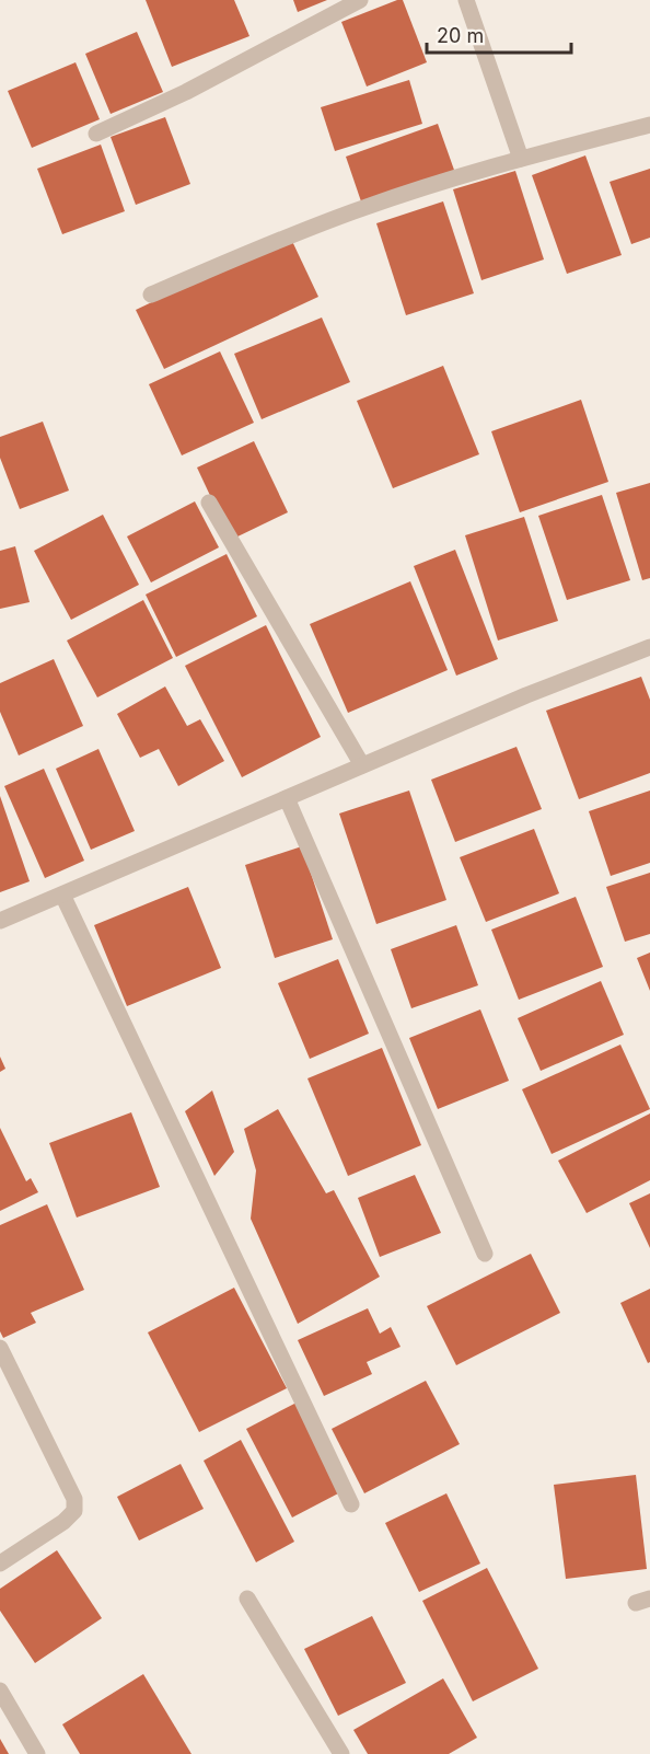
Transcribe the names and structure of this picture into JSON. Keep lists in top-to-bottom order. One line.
{"scale_bar":"20 m"}
